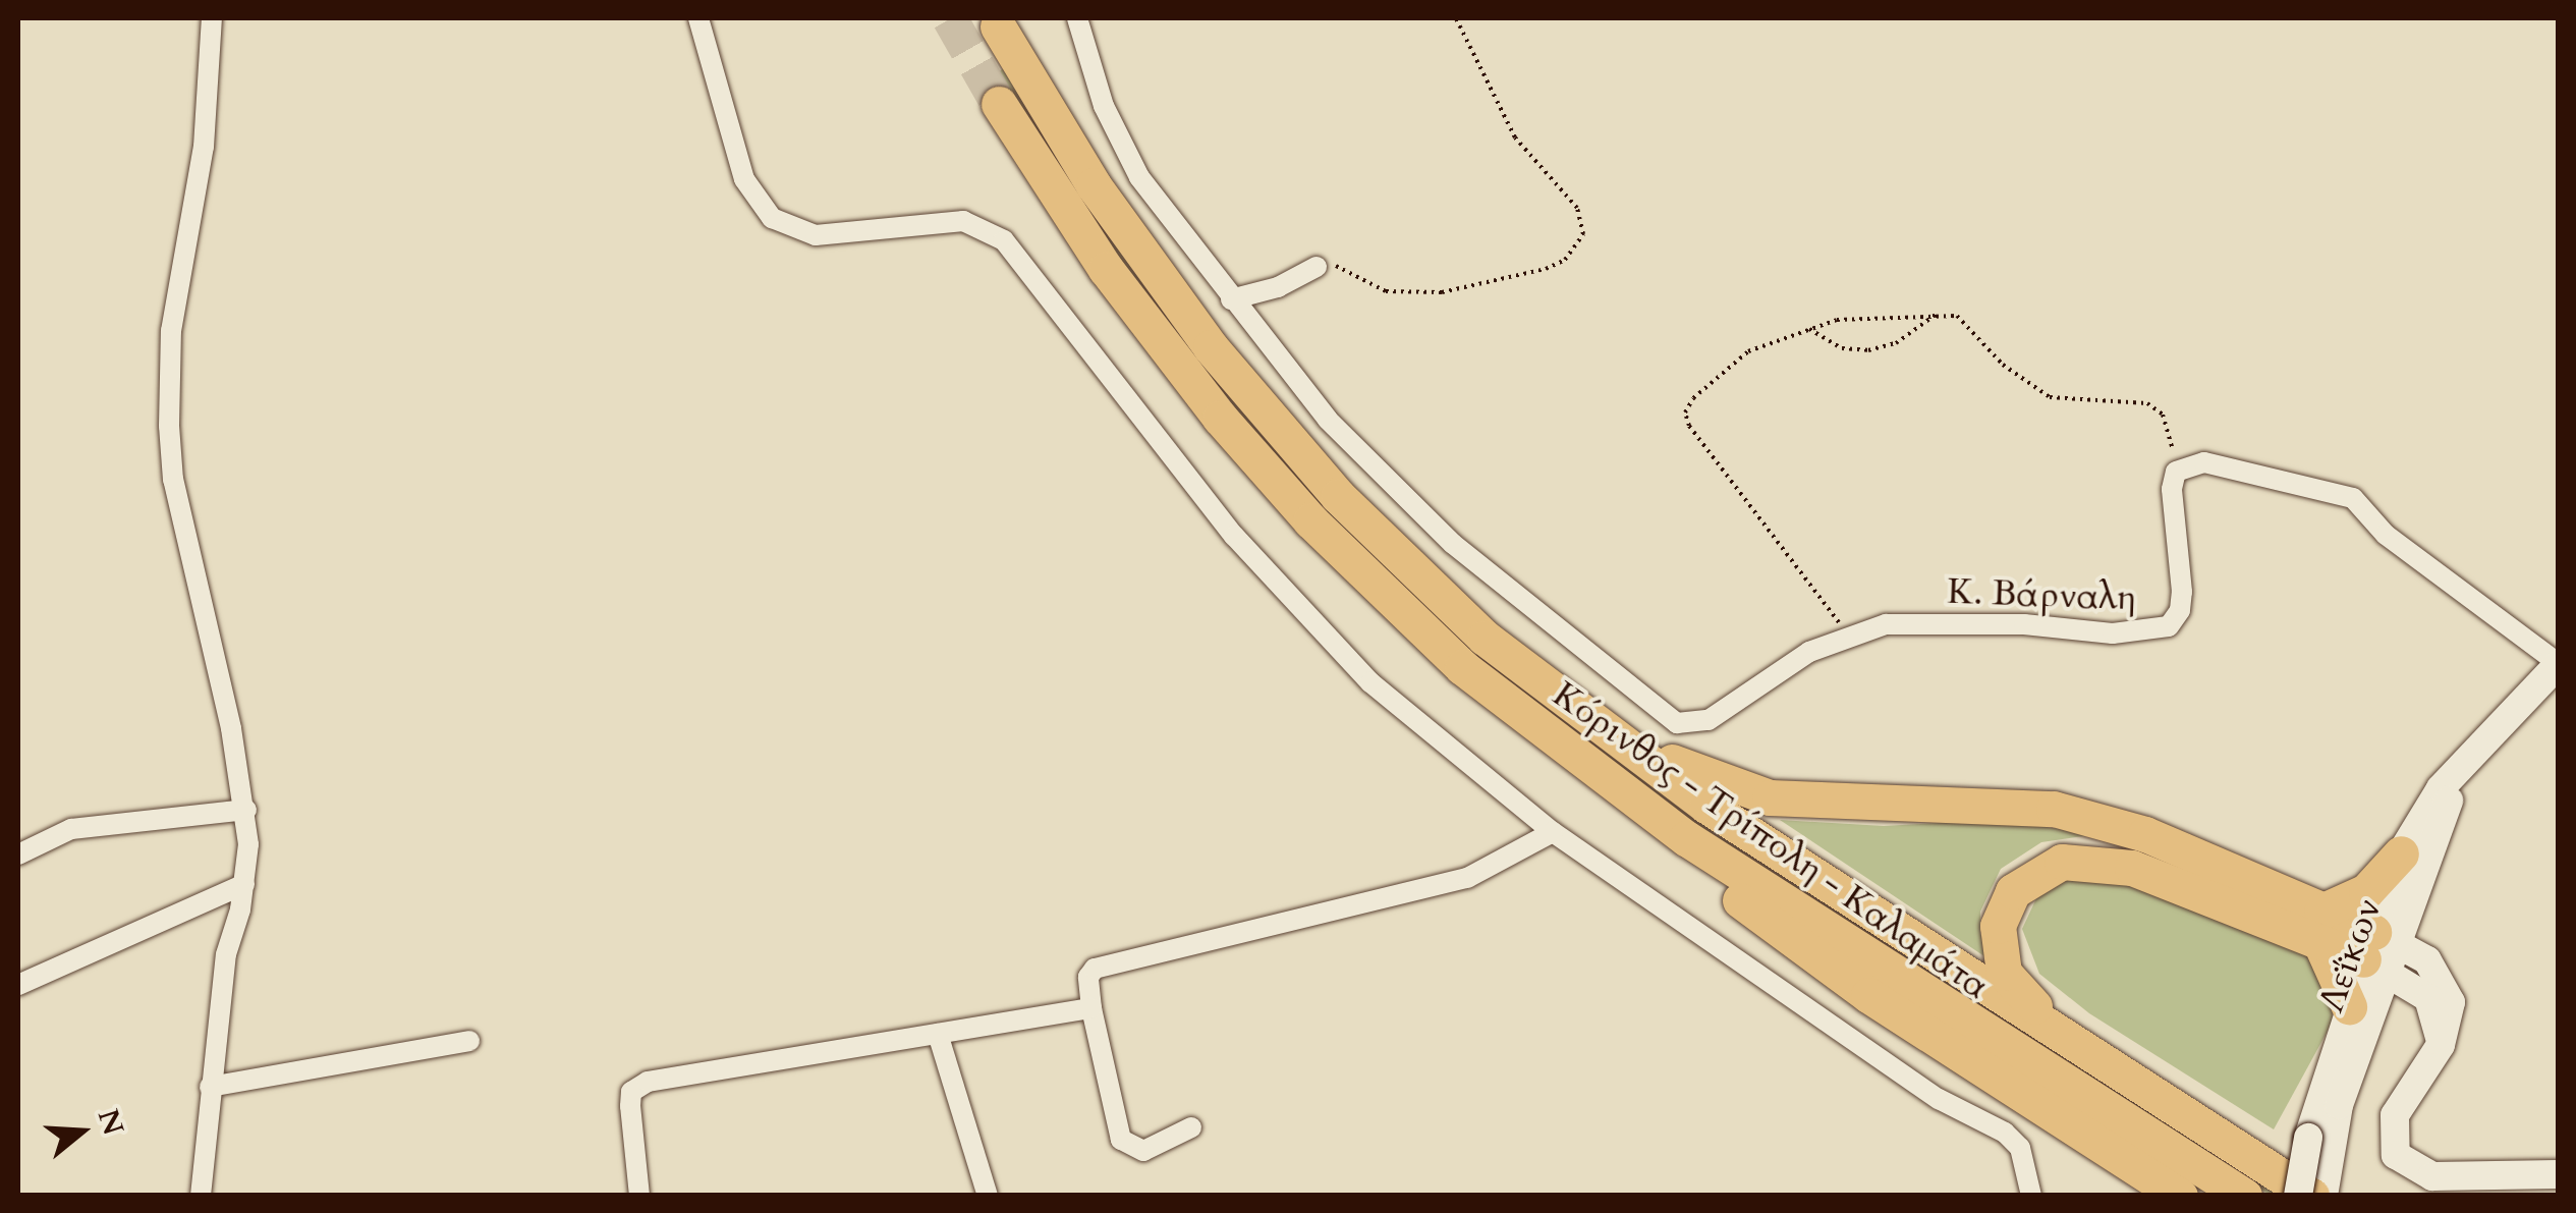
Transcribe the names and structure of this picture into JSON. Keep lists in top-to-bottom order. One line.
{"streets":{"highway":["Κόρινθος - Τρίπολη - Καλαμάτα"],"street":["Κ. Βάρναλη","Λεΐκων"]},"north":"right"}
